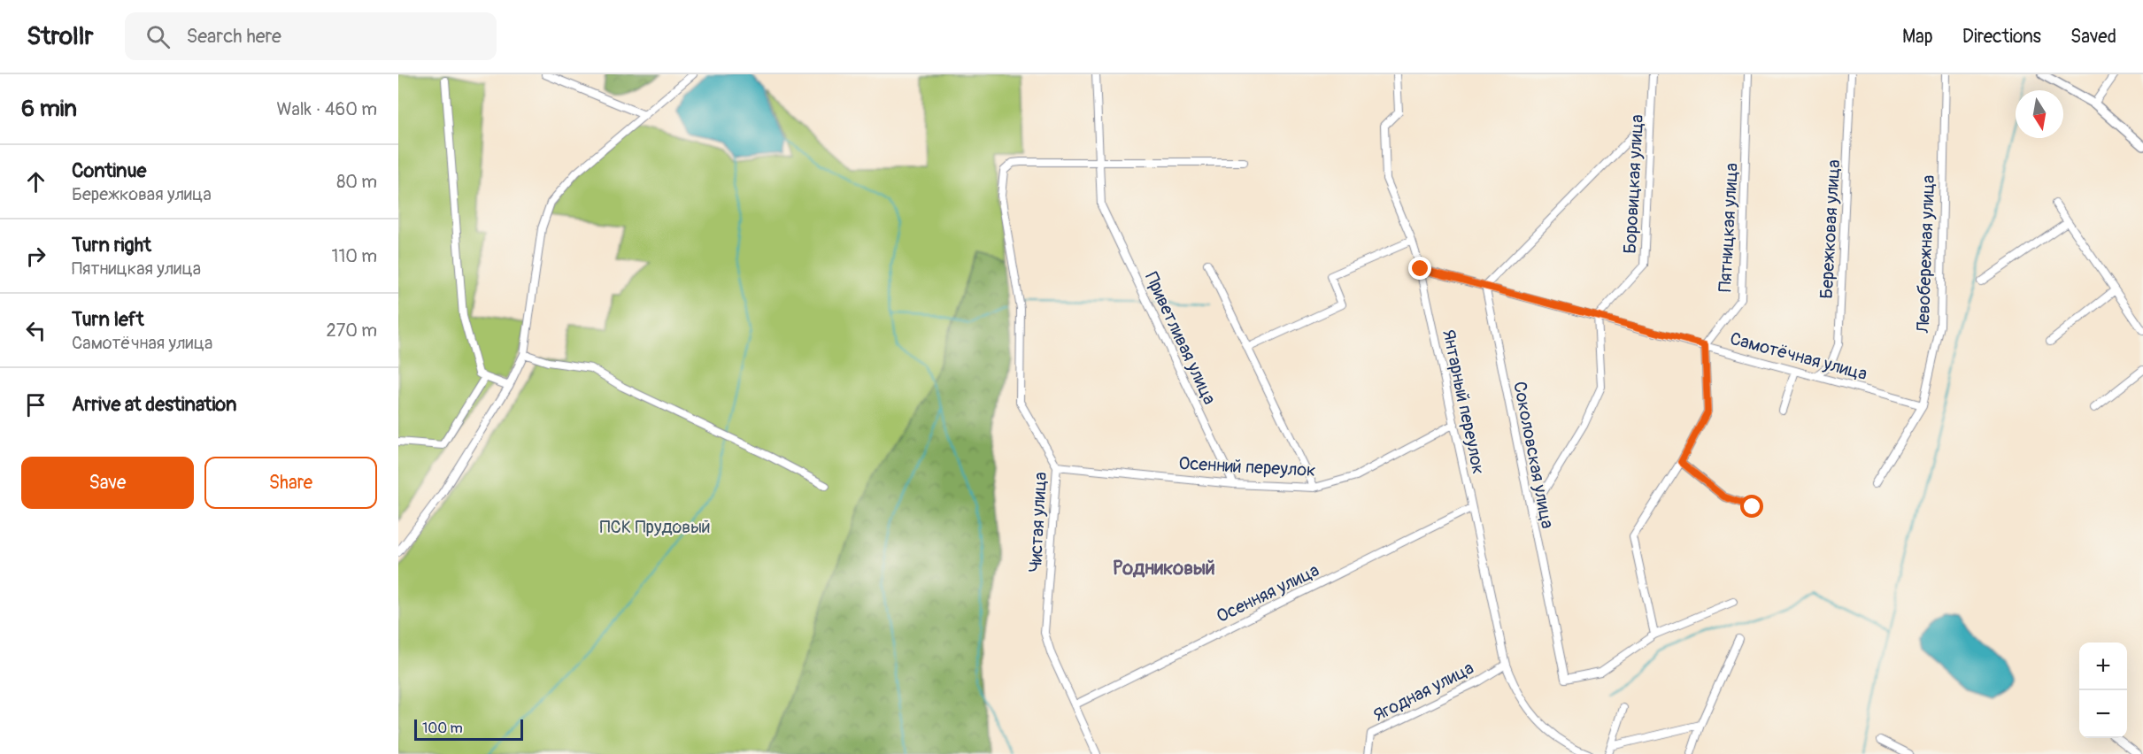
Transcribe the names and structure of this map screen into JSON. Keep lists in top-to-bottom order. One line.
{"streets":{"street":["Боровицкая улица","Пятницкая улица","Бережковая улица","Левобережная улица","Приветливая улица","Самотёчная улица","Янтарный переулок","Соколовская улица","Осенний переулок","Чистая улица","Осенняя улица","Ягодная улица"]},"crossings":[["Боровицкая улица","Самотёчная улица"],["Пятницкая улица","Самотёчная улица"],["Бережковая улица","Самотёчная улица"],["Левобережная улица","Самотёчная улица"],["Приветливая улица","Осенний переулок"],["Приветливая улица","Чистая улица"],["Самотёчная улица","Янтарный переулок"],["Самотёчная улица","Соколовская улица"],["Янтарный переулок","Осенний переулок"],["Янтарный переулок","Осенняя улица"],["Янтарный переулок","Ягодная улица"],["Осенний переулок","Чистая улица"],["Чистая улица","Осенняя улица"]],"districts":["Родниковый"],"parks":["ПСК Прудовый"],"scale_bar":"100 m","north":"bottom","page":{"header":"Strollr","search":"Search here","nav":["Map","Directions","Saved"],"heading":["6 min","Walk · 460 m"],"list":[["Continue","Бережковая улица","80 m"],["Turn right","Пятницкая улица","110 m"],["Turn left","Самотёчная улица","270 m"],"Arrive at destination"],"buttons":["Save","Share"],"map_buttons":["+","−"],"scale":"100 m"}}
